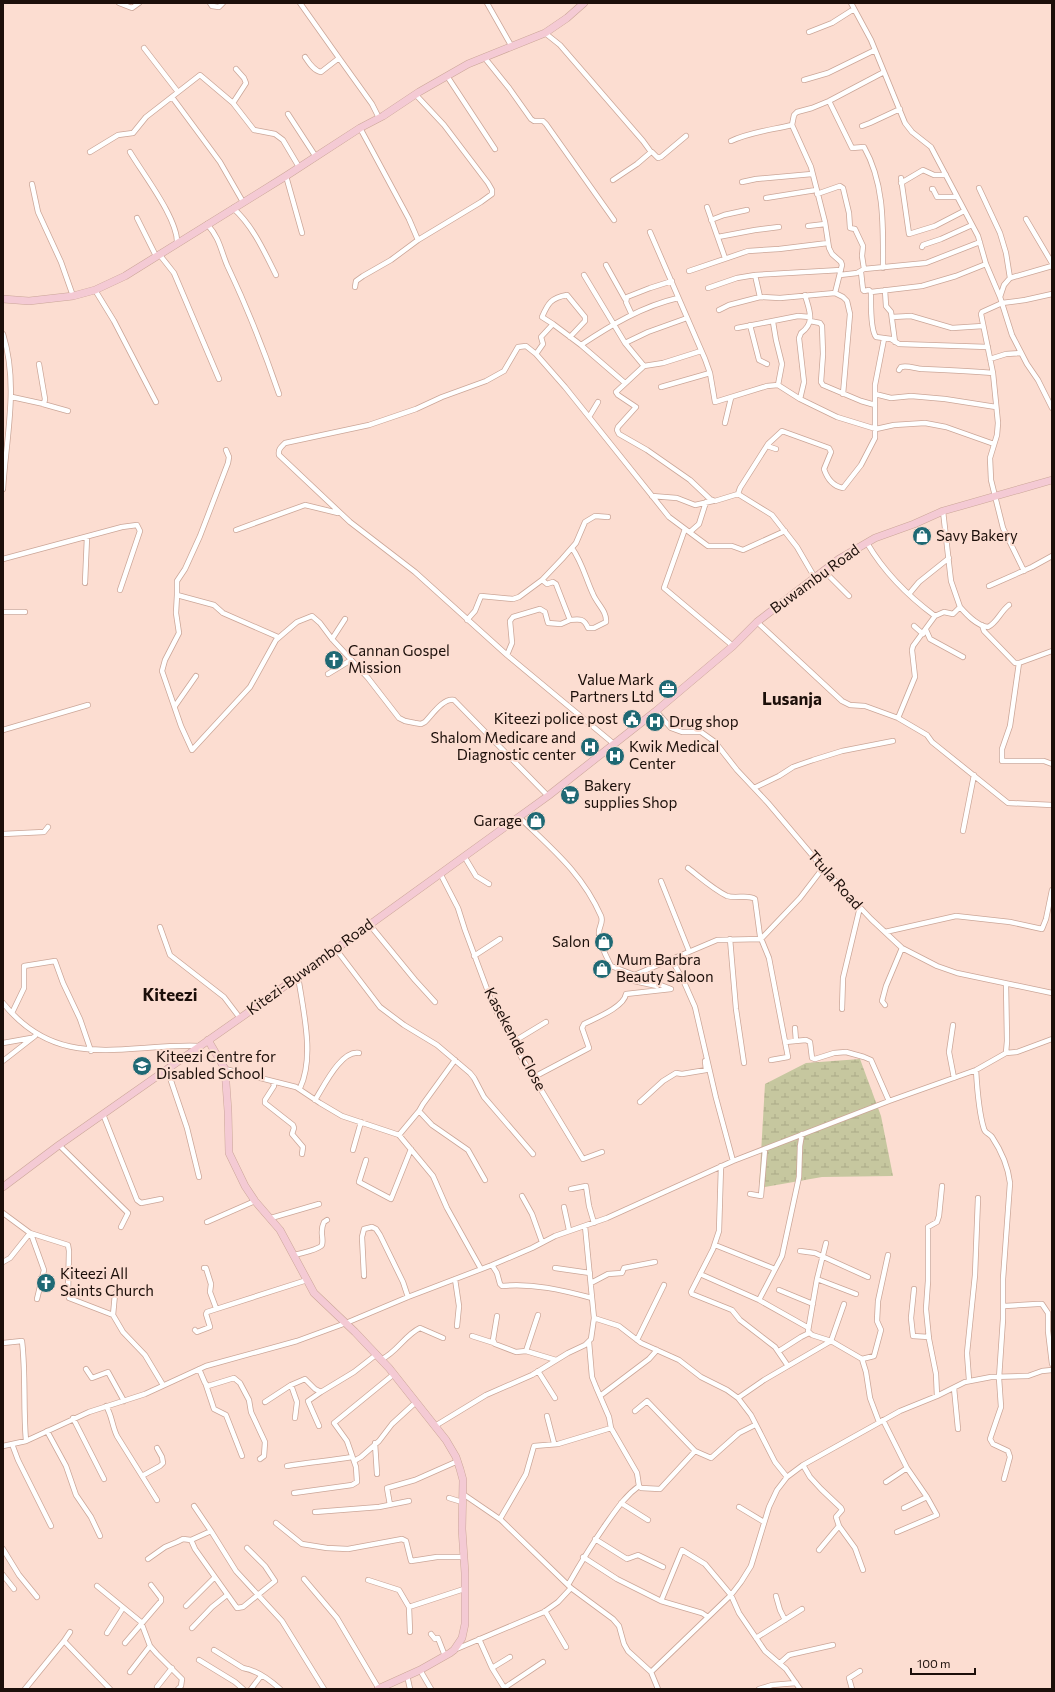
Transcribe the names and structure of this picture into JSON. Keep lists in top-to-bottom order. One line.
{"streets":{"street":["Buwambu Road","Ttula Road","Kitezi-Buwambo Road","Kasekende Close"]},"crossings":[["Buwambu Road","Ttula Road"],["Buwambu Road","Kitezi-Buwambo Road"],["Kitezi-Buwambo Road","Kasekende Close"]],"districts":["Lusanja","Kiteezi"],"places":{"shop":["Savy Bakery","Garage","Salon","Mum Barbra Beauty Saloon"],"church":["Cannan Gospel Mission","Kiteezi All Saints Church"],"office":["Value Mark Partners Ltd"],"public building":["Kiteezi police post"],"hospital":["Drug shop","Shalom Medicare and Diagnostic center","Kwik Medical Center"],"supermarket":["Bakery supplies Shop"],"school or university":["Kiteezi Centre for Disabled School"]},"scale_bar":"100 m"}
